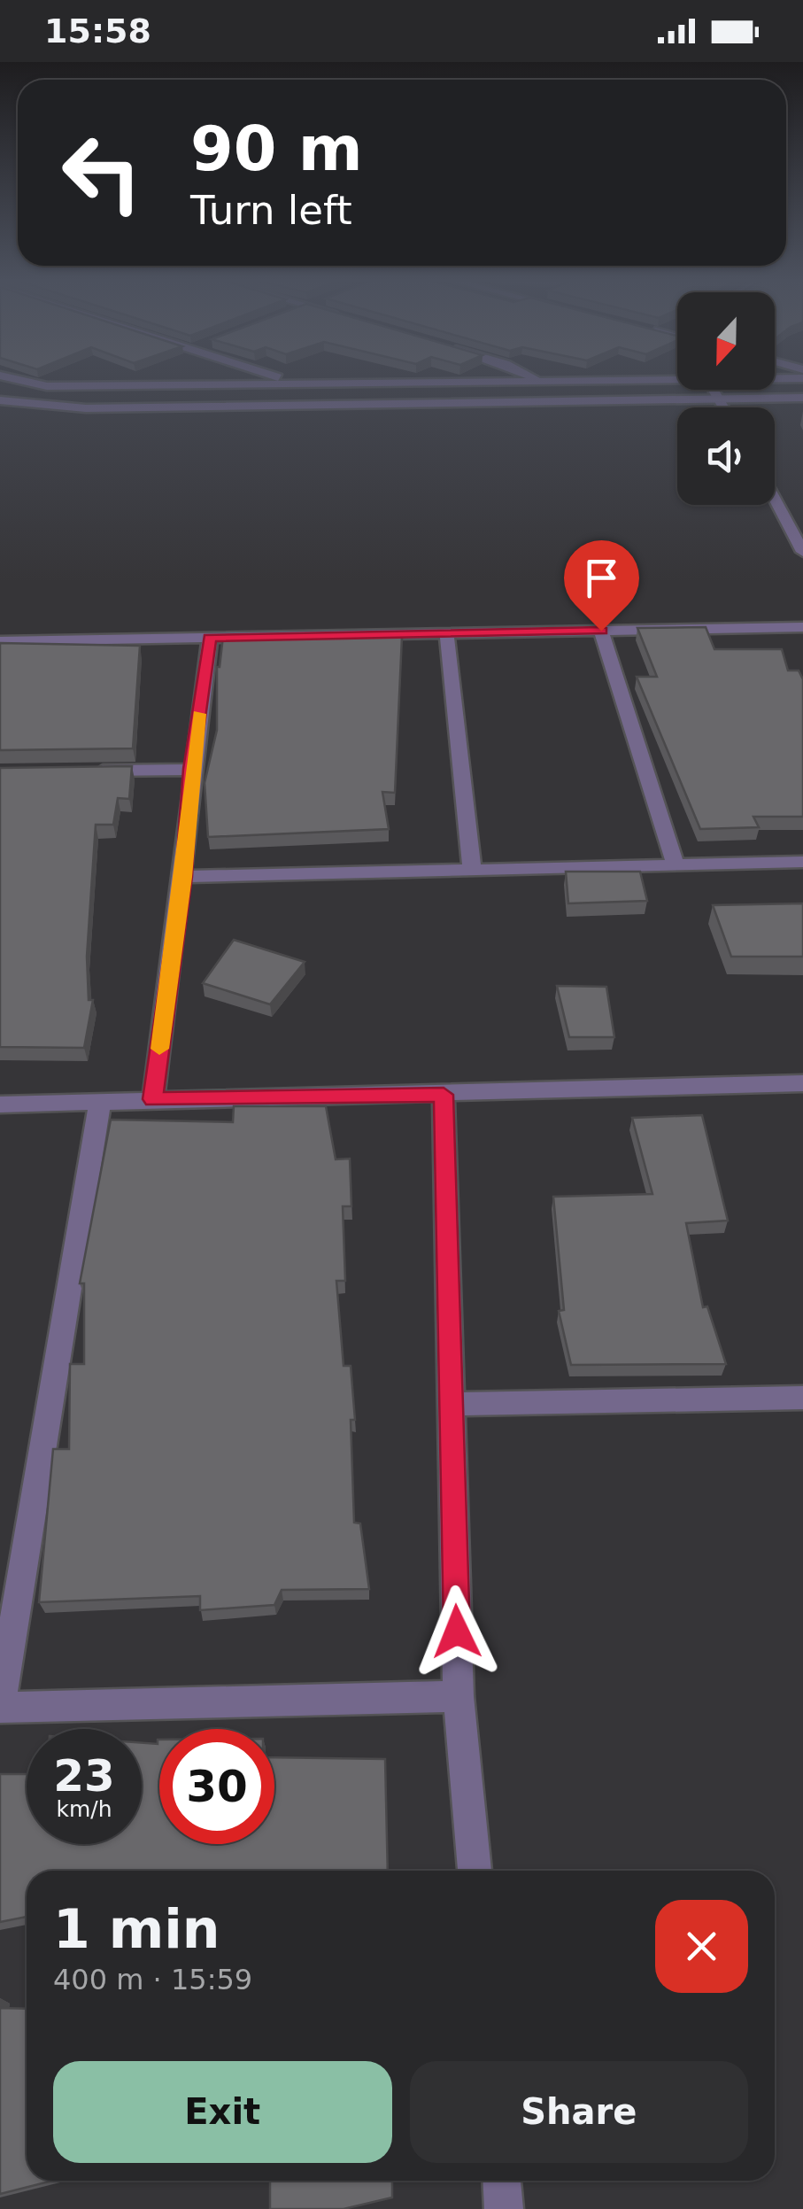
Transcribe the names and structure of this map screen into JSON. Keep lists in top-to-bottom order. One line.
{"north":"bottom","page":{"status":"15:58","turn":["90 m","Turn left"],"speed":"23 km/h","limit":"30","heading":["1 min","400 m · 15:59"],"buttons":["Exit","Share"]}}
